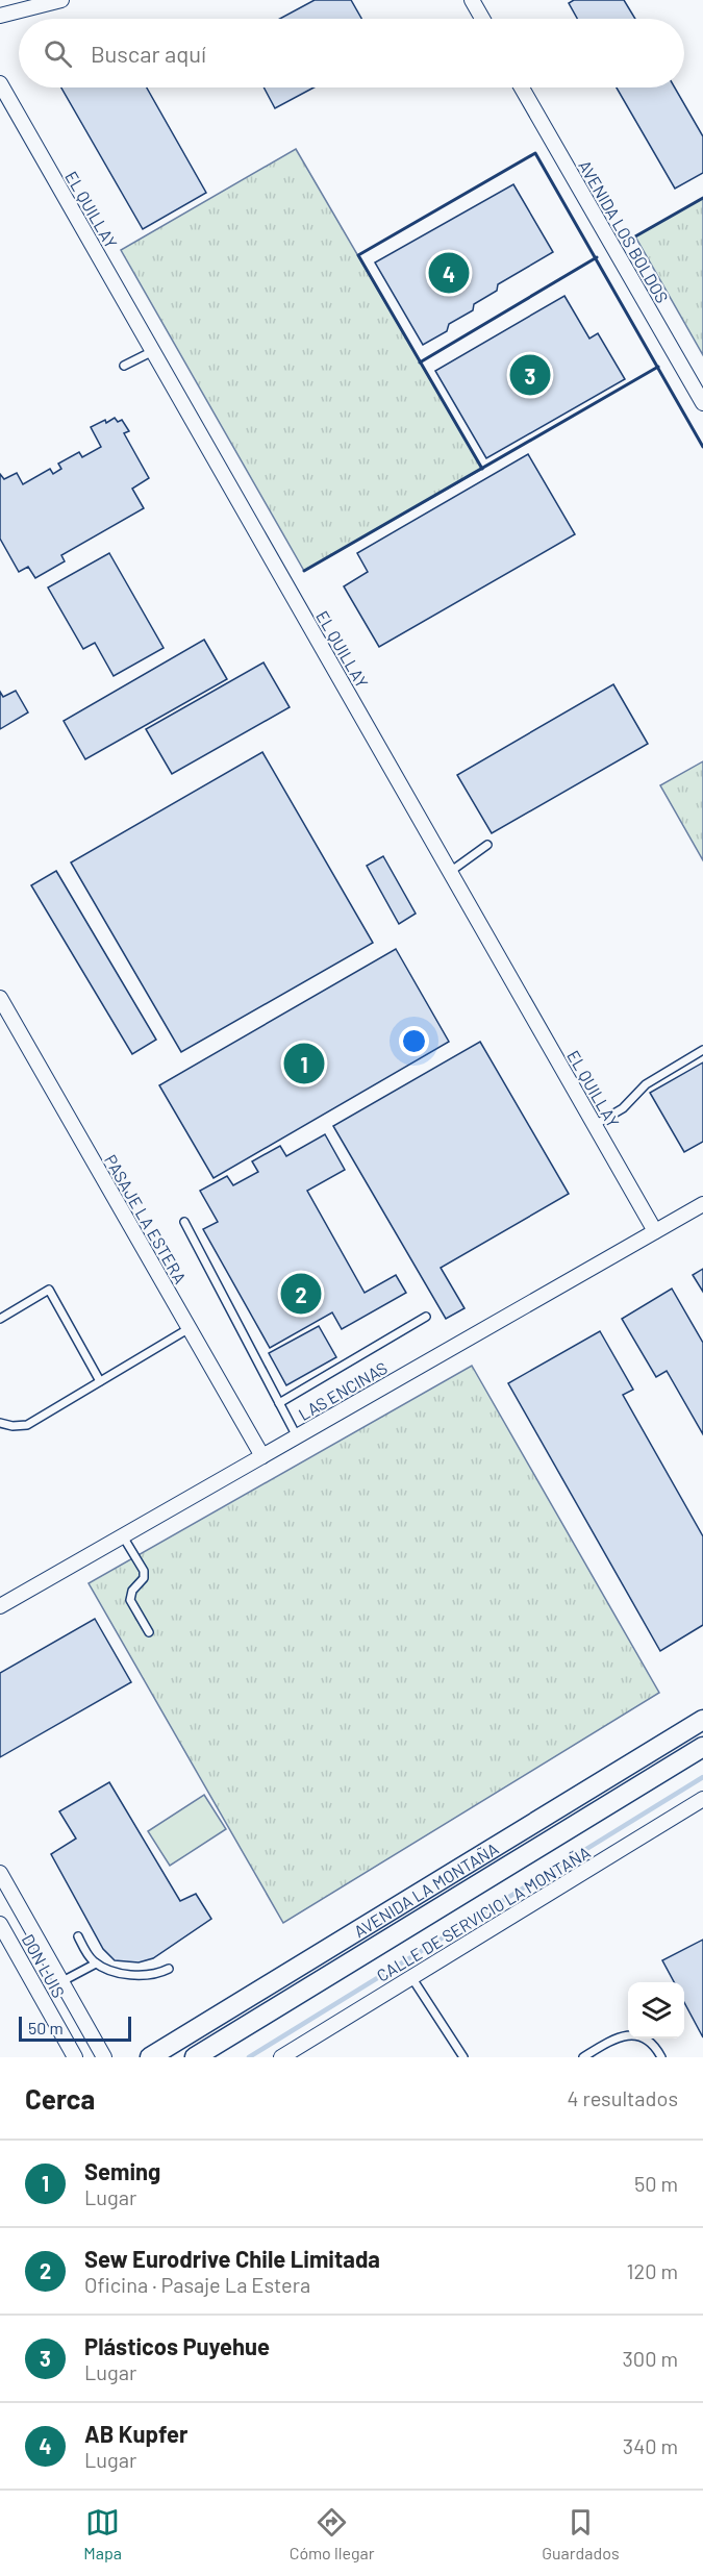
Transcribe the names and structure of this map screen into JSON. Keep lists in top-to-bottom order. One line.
{"streets":{"main road":["AVENIDA LA MONTAÑA"],"street":["EL QUILLAY","AVENIDA LOS BOLDOS","PASAJE LA ESTERA","LAS ENCINAS","CALLE DE SERVICIO LA MONTAÑA","DON LUIS"]},"crossings":[["EL QUILLAY","LAS ENCINAS"],["PASAJE LA ESTERA","LAS ENCINAS"]],"scale_bar":"50 m","page":{"search":"Buscar aquí","pins":["4","3","1","2"],"scale":"50 m","heading":["Cerca","4 resultados"],"list":[{"mark":"1","name":"Seming","note":"Lugar","value":"50 m"},{"mark":"2","name":"Sew Eurodrive Chile Limitada","note":"Oficina · Pasaje La Estera","value":"120 m"},{"mark":"3","name":"Plásticos Puyehue","note":"Lugar","value":"300 m"},{"mark":"4","name":"AB Kupfer","note":"Lugar","value":"340 m"}],"nav":["Mapa","Cómo llegar","Guardados"]}}
